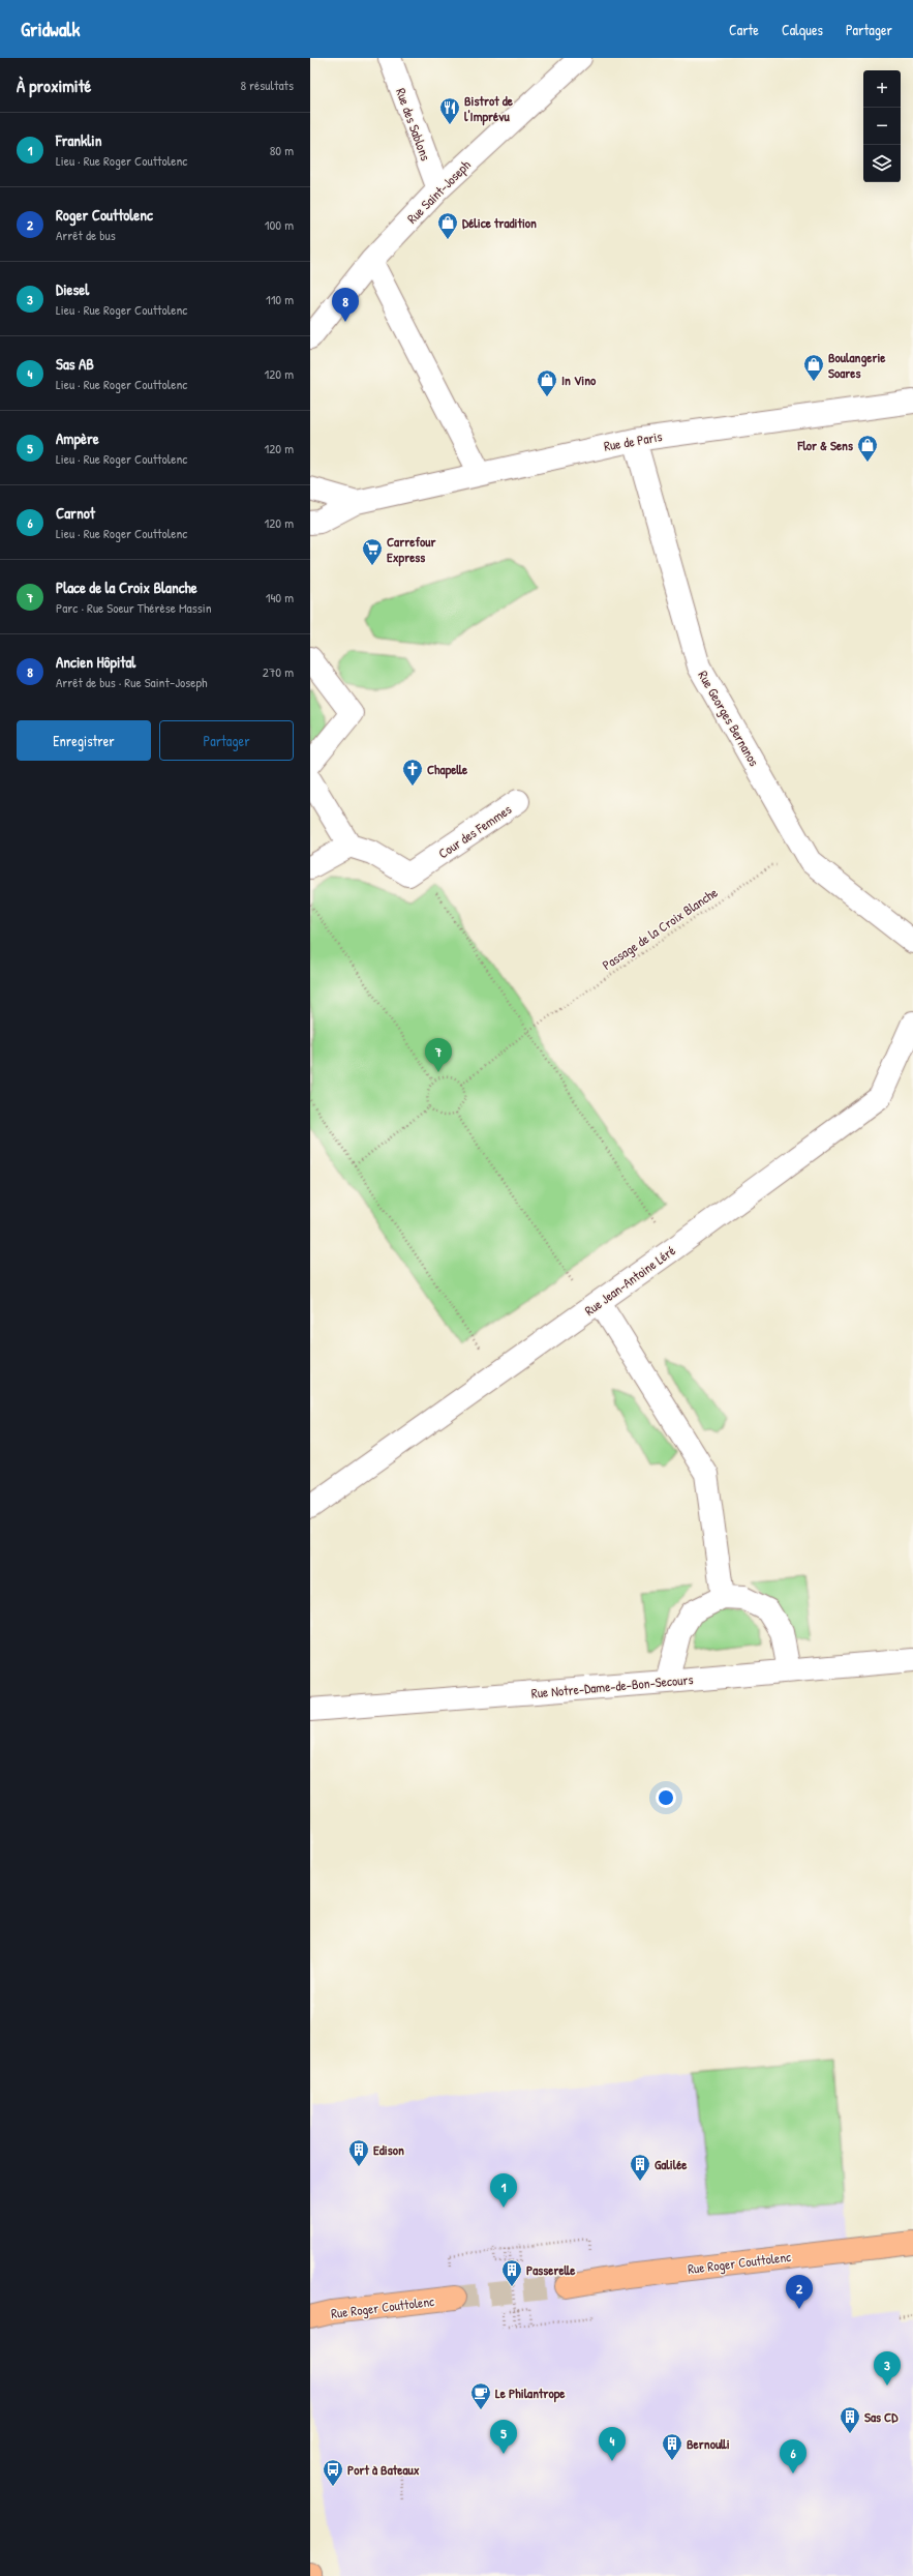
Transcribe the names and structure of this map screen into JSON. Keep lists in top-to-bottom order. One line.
{"streets":{"main road":["Rue Roger Couttolenc"],"street":["Rue des Sablons","Rue Saint-Joseph","Rue de Paris","Rue Georges Bernanos","Cour des Femmes","Rue Jean-Antoine Léré","Rue Notre-Dame-de-Bon-Secours"],"path":["Passage de la Croix Blanche"]},"crossings":[["Rue des Sablons","Rue Saint-Joseph"],["Rue de Paris","Rue Georges Bernanos"],["Rue Georges Bernanos","Passage de la Croix Blanche"]],"places":{"restaurant":["Bistrot de l'Imprévu"],"shop":["Délice tradition","Boulangerie Soares","In Vino","Flor & Sens"],"supermarket":["Carrefour Express"],"church":["Chapelle"],"building":["Edison","Galilée","Passerelle","Sas CD","Bernoulli"],"cafe":["Le Philantrope"],"bus stop":["Port à Bateaux"]},"page":{"header":"Gridwalk","nav":["Carte","Calques","Partager"],"heading":["À proximité","8 résultats"],"map_buttons":["+","−"],"list":[{"mark":"1","name":"Franklin","note":"Lieu · Rue Roger Couttolenc","value":"80 m"},{"mark":"2","name":"Roger Couttolenc","note":"Arrêt de bus","value":"100 m"},{"mark":"3","name":"Diesel","note":"Lieu · Rue Roger Couttolenc","value":"110 m"},{"mark":"4","name":"Sas AB","note":"Lieu · Rue Roger Couttolenc","value":"120 m"},{"mark":"5","name":"Ampère","note":"Lieu · Rue Roger Couttolenc","value":"120 m"},{"mark":"6","name":"Carnot","note":"Lieu · Rue Roger Couttolenc","value":"120 m"},{"mark":"7","name":"Place de la Croix Blanche","note":"Parc · Rue Soeur Thérèse Massin","value":"140 m"},{"mark":"8","name":"Ancien Hôpital","note":"Arrêt de bus · Rue Saint-Joseph","value":"270 m"}],"pins":["8","7","1","2","3","5","4","6"],"buttons":["Enregistrer","Partager"]}}
